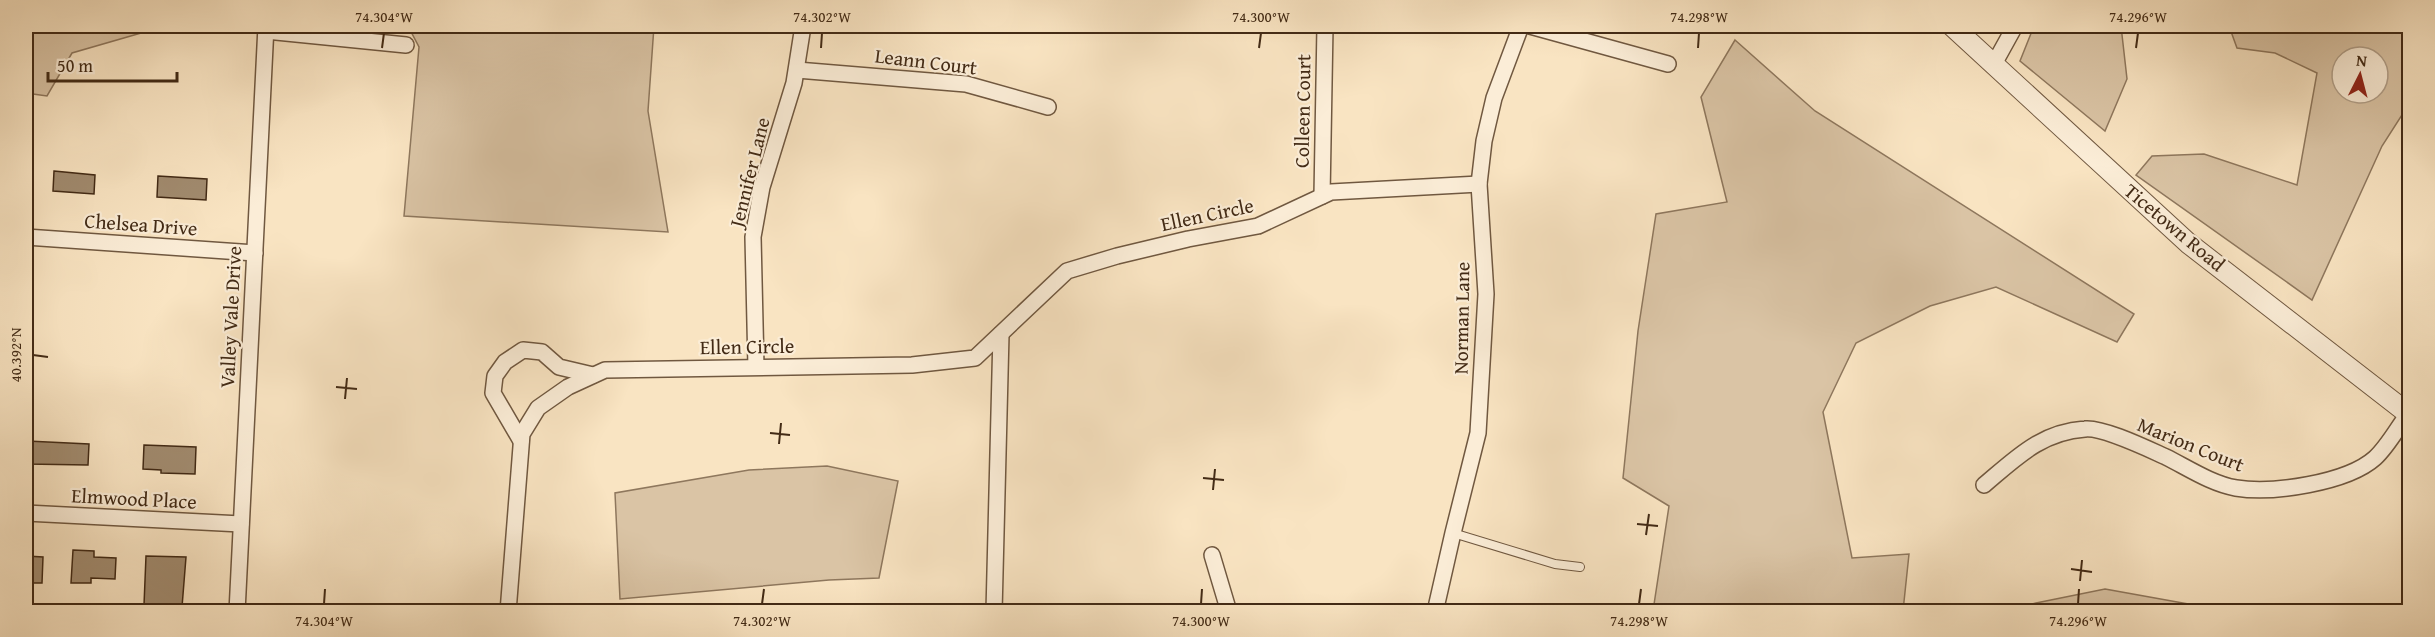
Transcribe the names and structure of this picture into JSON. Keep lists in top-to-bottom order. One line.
{"streets":{"street":["Leann Court","Colleen Court","Jennifer Lane","Ellen Circle","Chelsea Drive","Ticetown Road","Valley Vale Drive","Norman Lane","Marion Court","Elmwood Place"]},"crossings":[["Leann Court","Jennifer Lane"],["Colleen Court","Ellen Circle"],["Jennifer Lane","Ellen Circle"],["Ellen Circle","Norman Lane"],["Chelsea Drive","Valley Vale Drive"],["Ticetown Road","Marion Court"],["Valley Vale Drive","Elmwood Place"]],"scale_bar":"50 m","north":"top","coordinates":["74.304°W","74.302°W","74.300°W","74.298°W","74.296°W","40.392°N"]}
